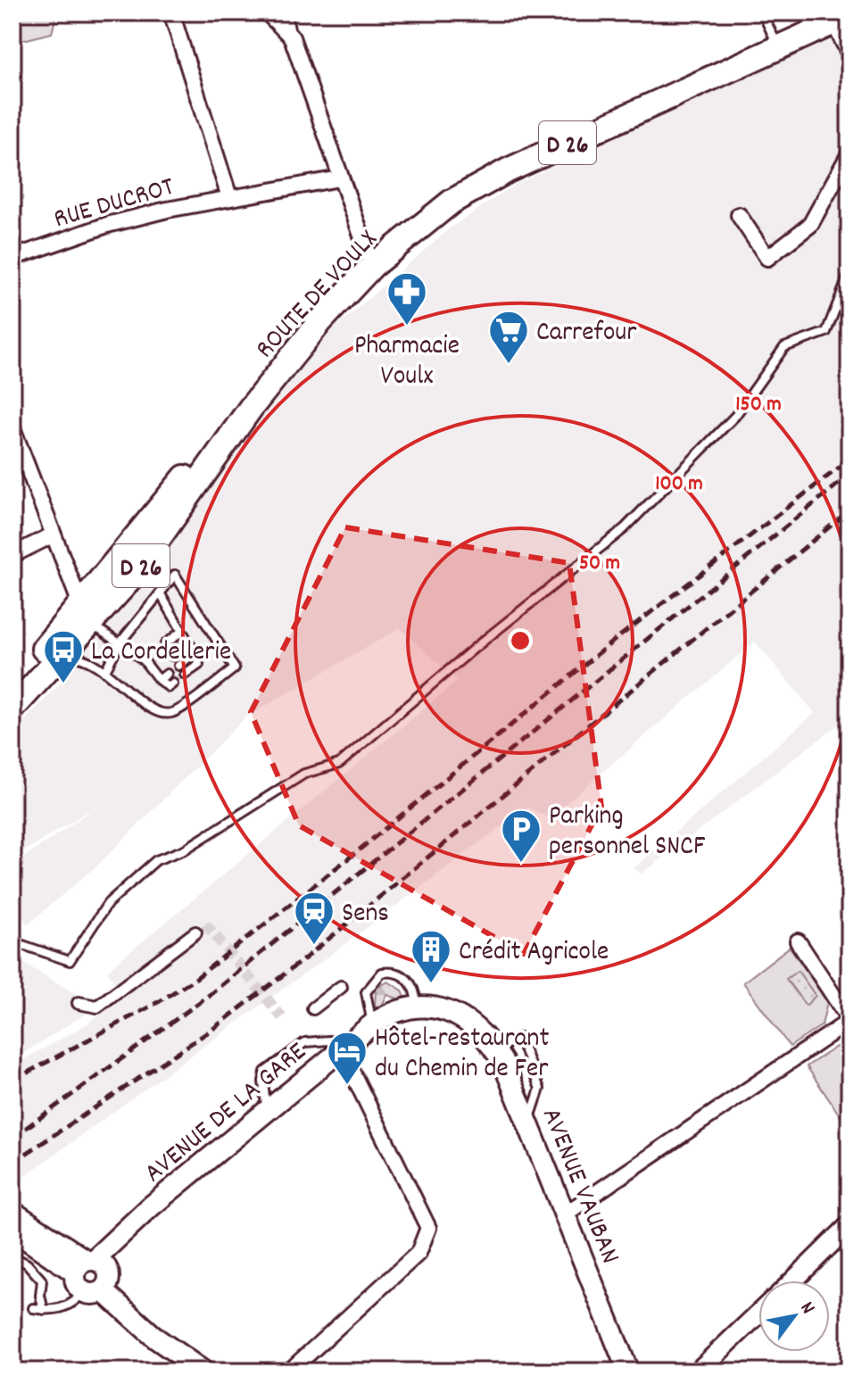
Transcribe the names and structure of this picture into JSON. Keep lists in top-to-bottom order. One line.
{"streets":{"main road":["D 26","ROUTE DE VOULX","AVENUE DE LA GARE","AVENUE VAUBAN"],"street":["RUE DUCROT"]},"crossings":[["AVENUE DE LA GARE","AVENUE VAUBAN"]],"places":{"pharmacy":["Pharmacie Voulx"],"supermarket":["Carrefour"],"bus stop":["La Cordellerie"],"parking":["Parking personnel SNCF"],"station":["Sens"],"building":["Crédit Agricole"],"hotel":["Hôtel-restaurant du Chemin de Fer"]},"north":"top right","rings":["150 m","100 m","50 m"]}
